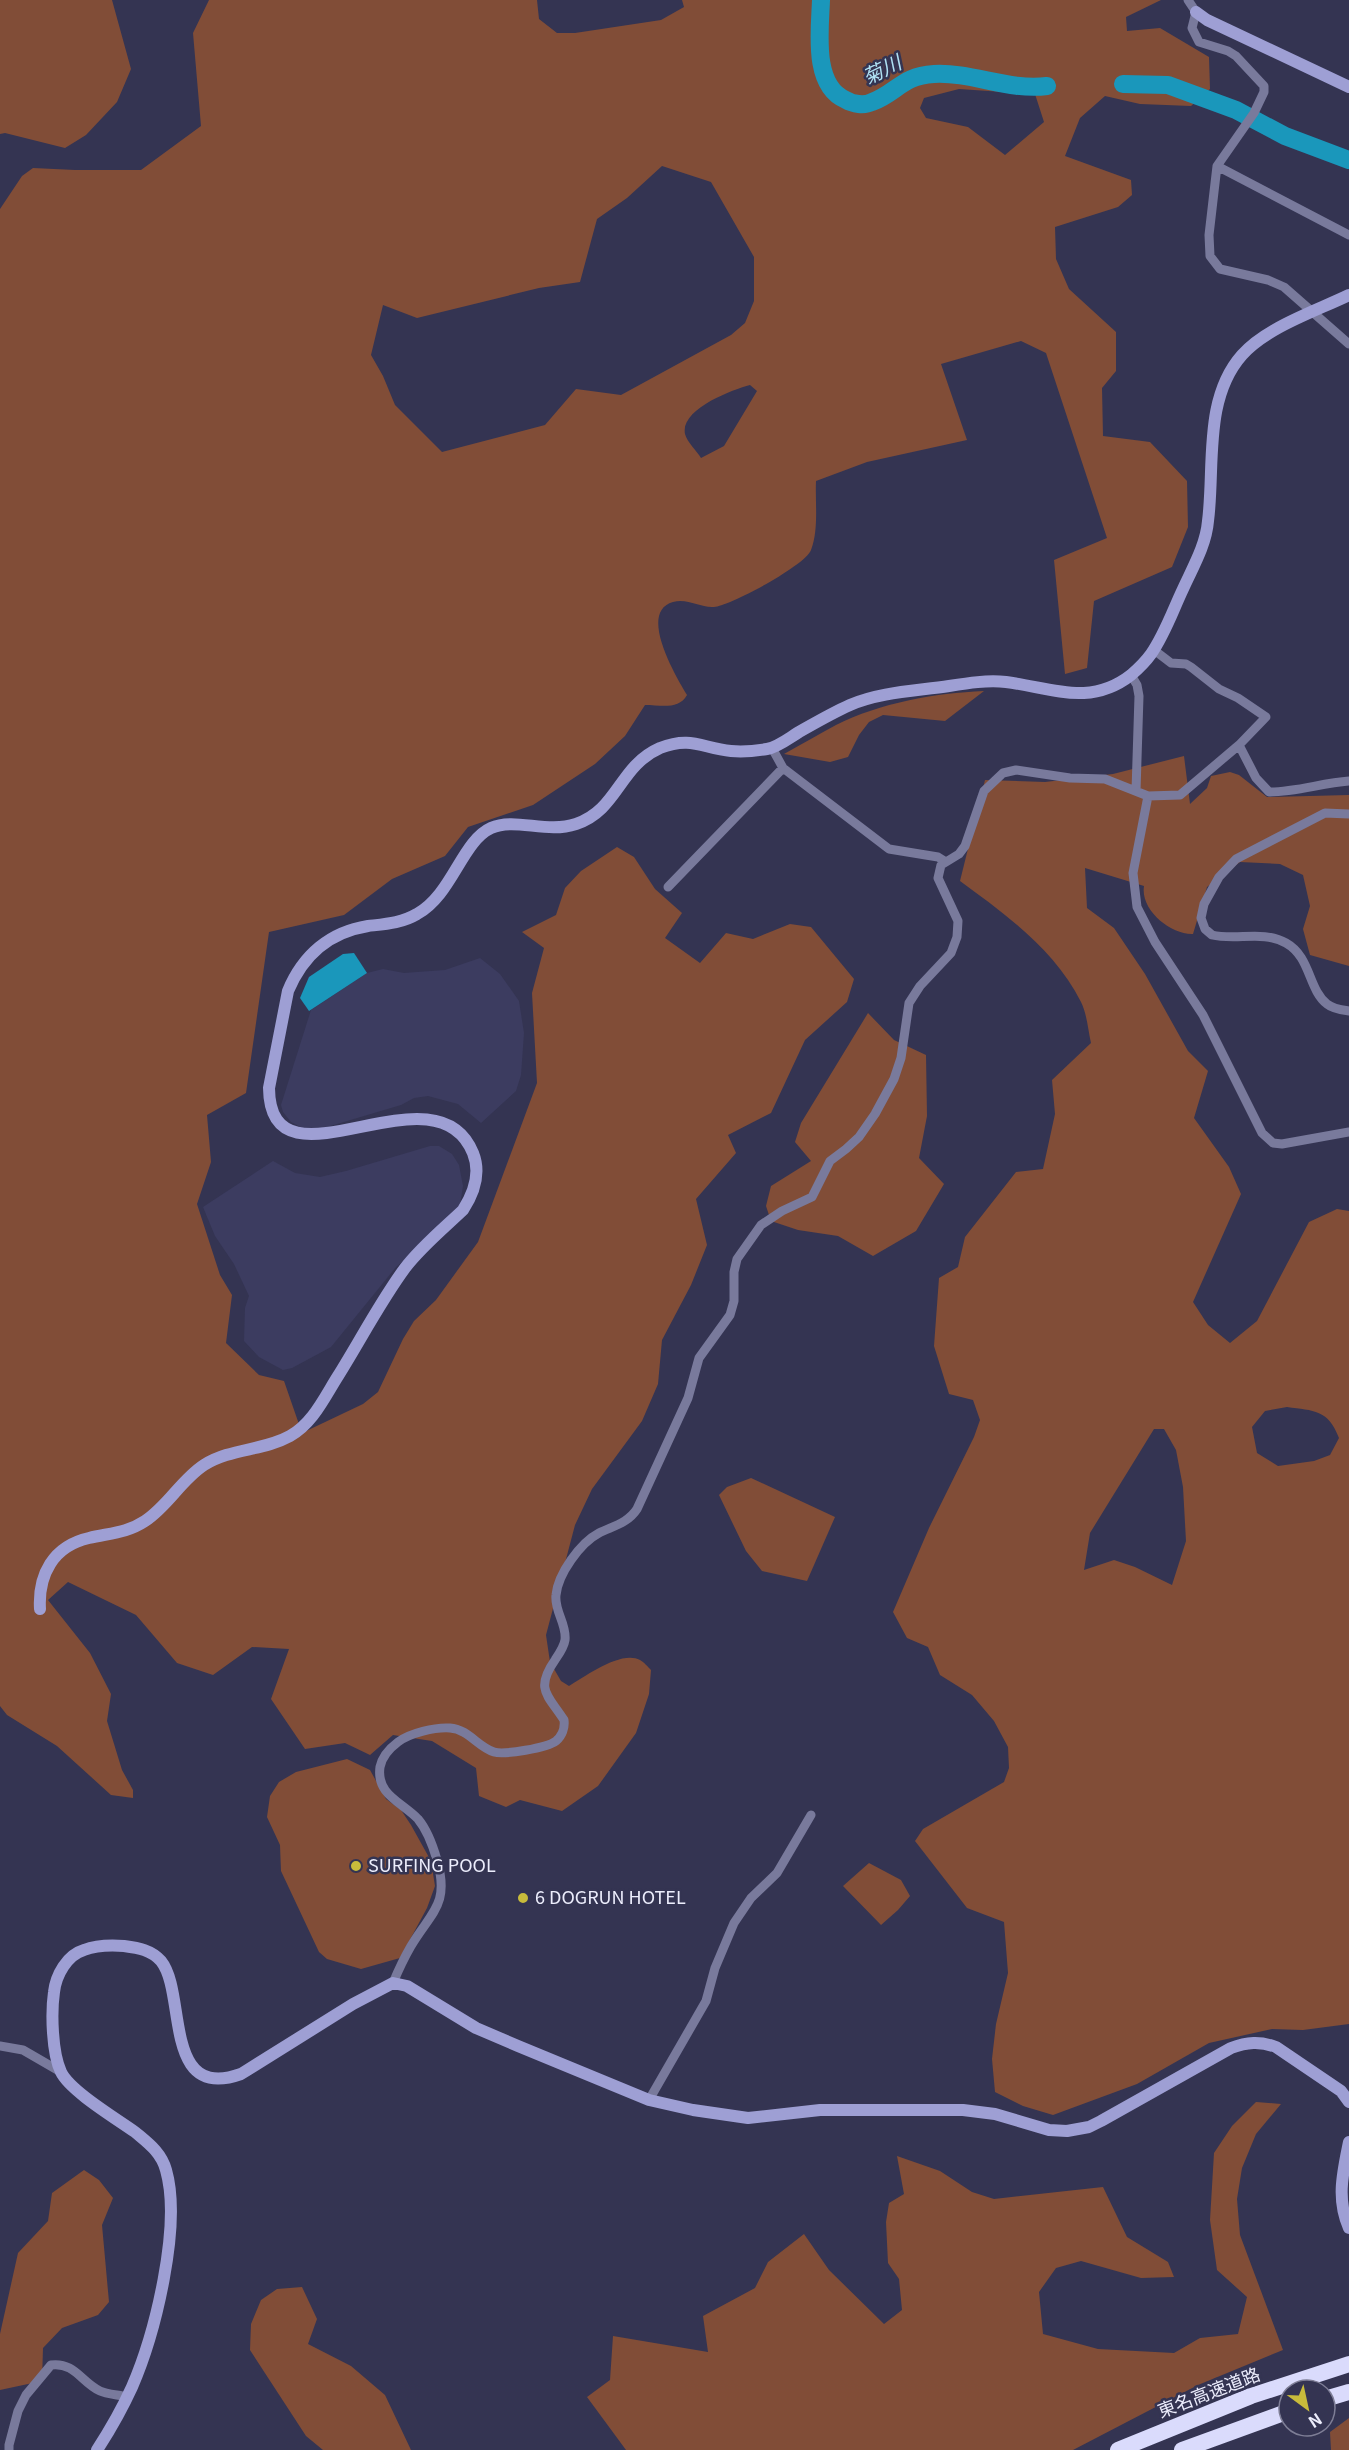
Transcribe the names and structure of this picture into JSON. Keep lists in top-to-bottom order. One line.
{"streets":{"highway":["東名高速道路"]},"water":["菊川"],"places":["SURFING POOL","6 DOGRUN HOTEL"],"north":"bottom right"}
